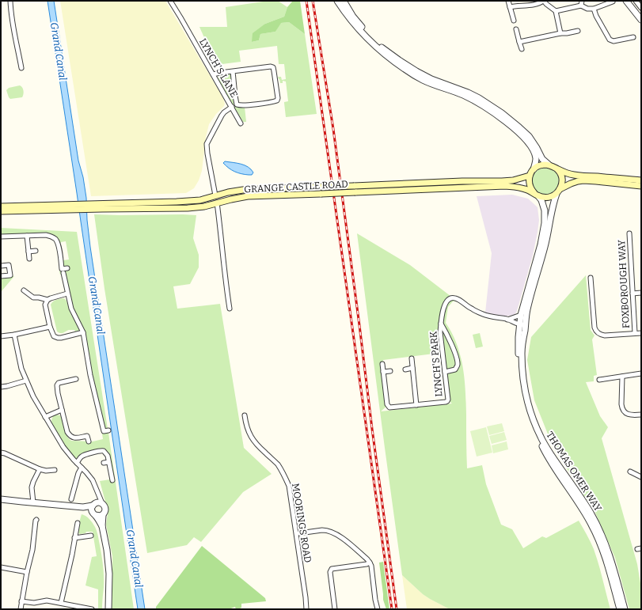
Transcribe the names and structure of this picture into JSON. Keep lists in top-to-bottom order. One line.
{"streets":{"main road":["GRANGE CASTLE ROAD"],"street":["LYNCH'S LANE","FOXBOROUGH WAY","LYNCH'S PARK","THOMAS OMER WAY","MOORINGS ROAD"]},"crossings":[["LYNCH'S LANE","GRANGE CASTLE ROAD"],["GRANGE CASTLE ROAD","THOMAS OMER WAY"]],"water":["Grand Canal"]}
